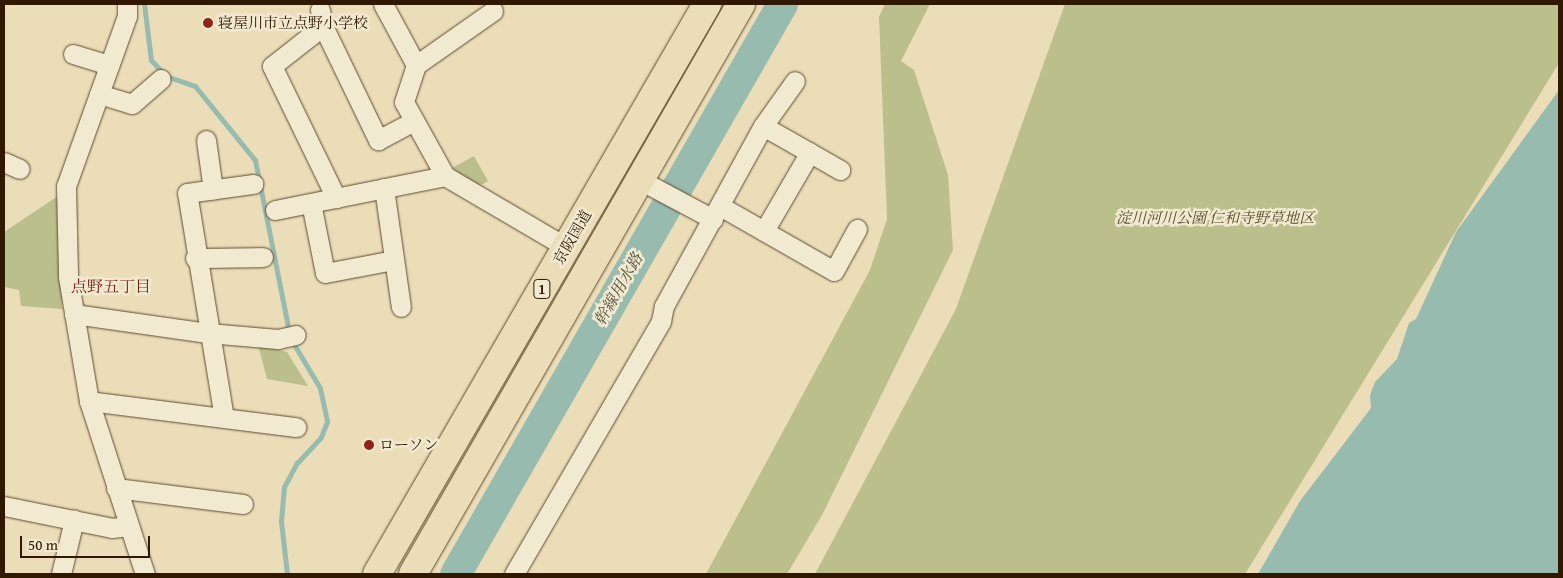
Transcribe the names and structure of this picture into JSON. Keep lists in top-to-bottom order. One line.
{"streets":{"highway":["京阪国道","1"]},"districts":["点野五丁目"],"water":["幹線用水路"],"parks":["淀川河川公園 仁和寺野草地区"],"places":["寝屋川市立点野小学校","ローソン"],"scale_bar":"50 m"}
